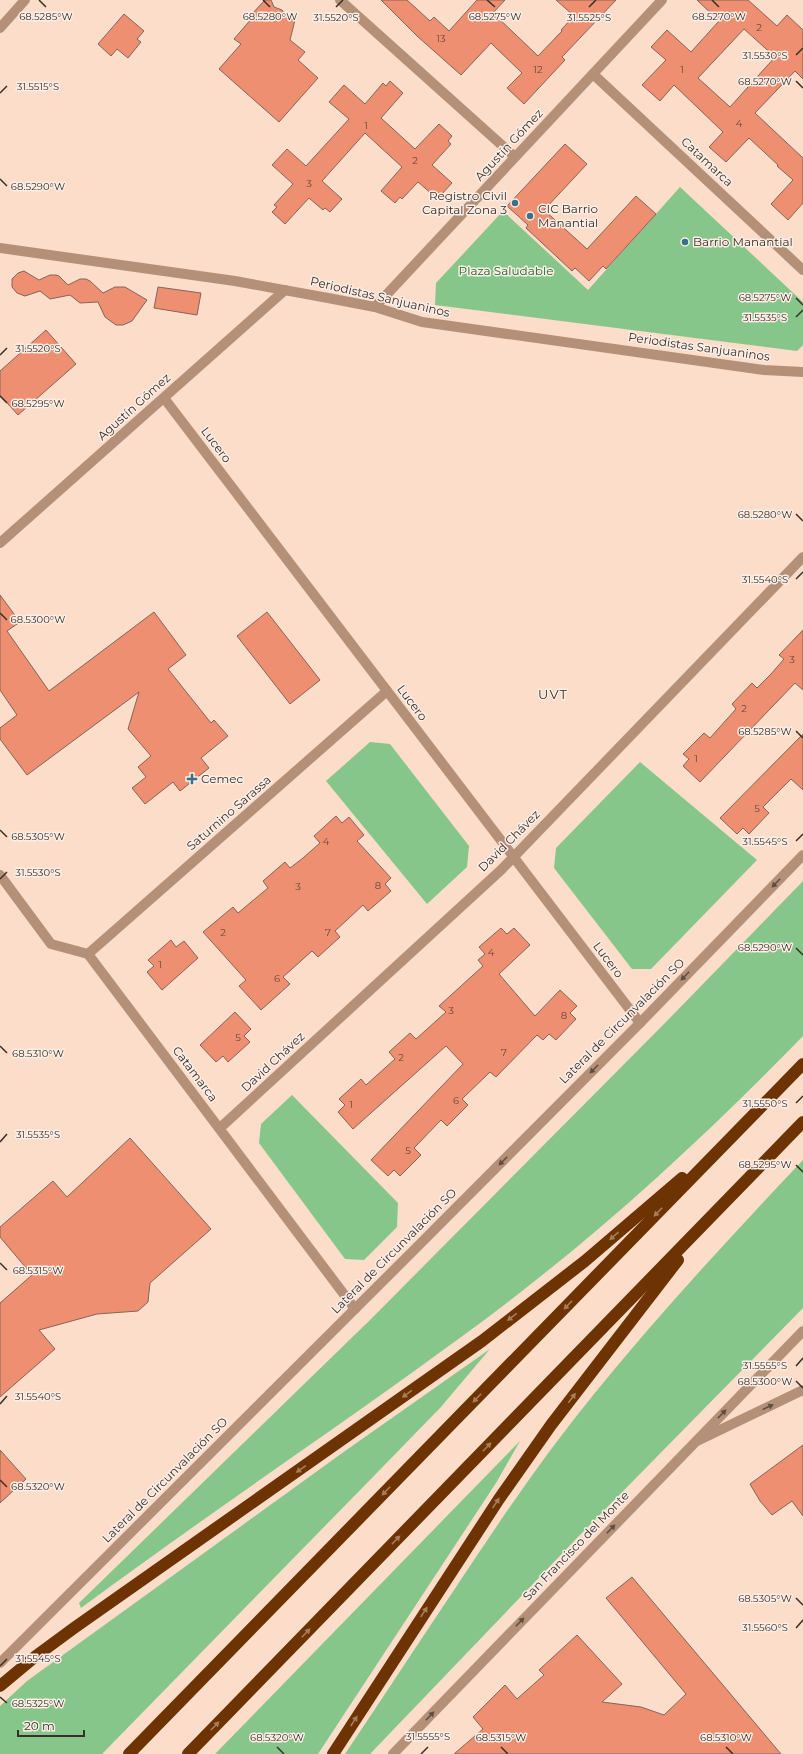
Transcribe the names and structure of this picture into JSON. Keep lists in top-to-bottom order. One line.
{"streets":{"street":["Agustín Gómez","Catamarca","Periodistas Sanjuaninos","Lucero","Saturnino Sarassa","David Chávez","Lateral de Circunvalación SO","San Francisco del Monte"]},"crossings":[["Agustín Gómez","Catamarca"],["Agustín Gómez","Periodistas Sanjuaninos"],["Agustín Gómez","Lucero"],["Catamarca","Saturnino Sarassa"],["Catamarca","David Chávez"],["Catamarca","Lateral de Circunvalación SO"],["Lucero","Saturnino Sarassa"],["Lucero","David Chávez"],["Lucero","Lateral de Circunvalación SO"]],"one_way":["Lateral de Circunvalación SO","San Francisco del Monte"],"districts":["UVT"],"parks":["Plaza Saludable"],"places":{"other":["Registro Civil Capital Zona 3","CIC Barrio Manantial","Barrio Manantial"],"health":["Cemec"]},"house_numbers":["2","13","12","1","4","1","2","3","3","2","1","5","4","8","3","2","7","4","1","6","3","8","5","7","2","6","1","5"],"scale_bar":"20 m","coordinates":["68.5285°W","68.5280°W","68.5275°W","68.5270°W","31.5520°S","31.5525°S","31.5530°S","31.5515°S","68.5290°W","31.5535°S","68.5295°W","31.5540°S","68.5300°W","68.5305°W","31.5545°S","68.5310°W","31.5550°S","68.5315°W","31.5555°S","68.5320°W","31.5560°S","68.5325°W"]}
